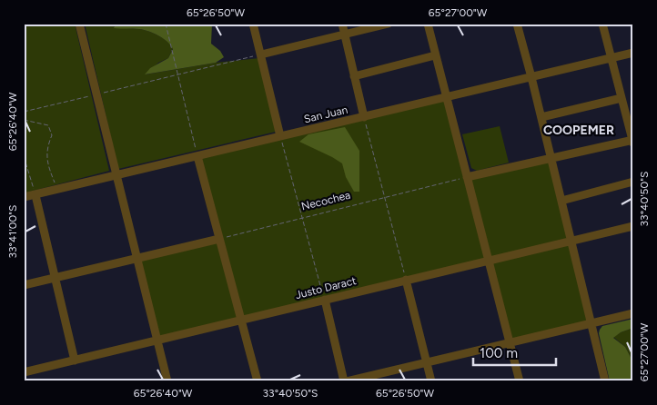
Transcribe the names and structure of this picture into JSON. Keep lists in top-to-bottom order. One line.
{"streets":{"street":["San Juan","Justo Daract"],"path":["Necochea"]},"districts":["COOPEMER"],"scale_bar":"100 m","coordinates":["65°26'50\"W","65°27'00\"W","65°26'40\"W","33°40'50\"S","33°41'00\"S"]}
